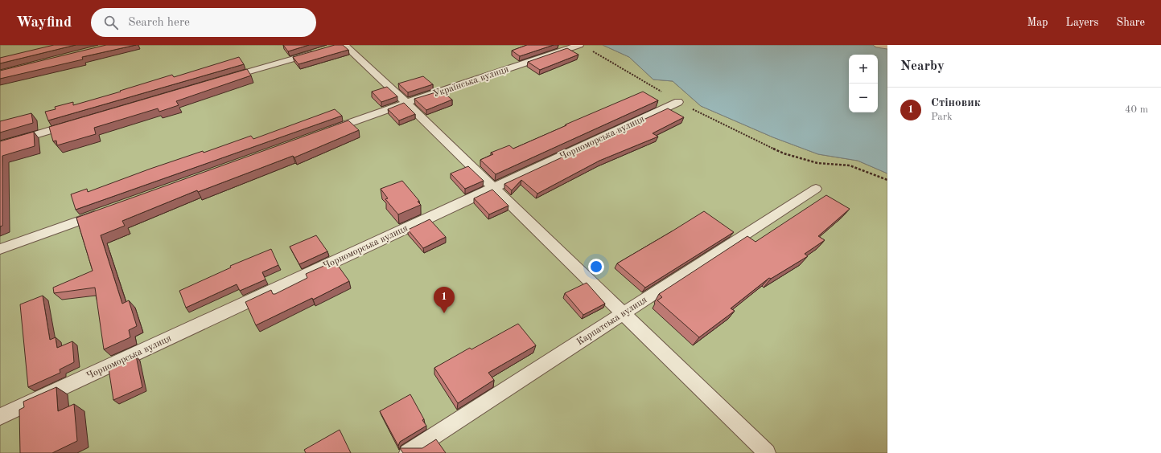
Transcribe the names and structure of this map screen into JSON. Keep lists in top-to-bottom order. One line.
{"streets":{"lane":["Українська вулиця","Чорноморська вулиця","Карпатська вулиця"]},"page":{"header":"Wayfind","search":"Search here","nav":["Map","Layers","Share"],"heading":"Nearby","map_buttons":["+","−"],"list":[{"mark":"1","name":"Стіновик","note":"Park","value":"40 m"}],"pins":"1"}}
